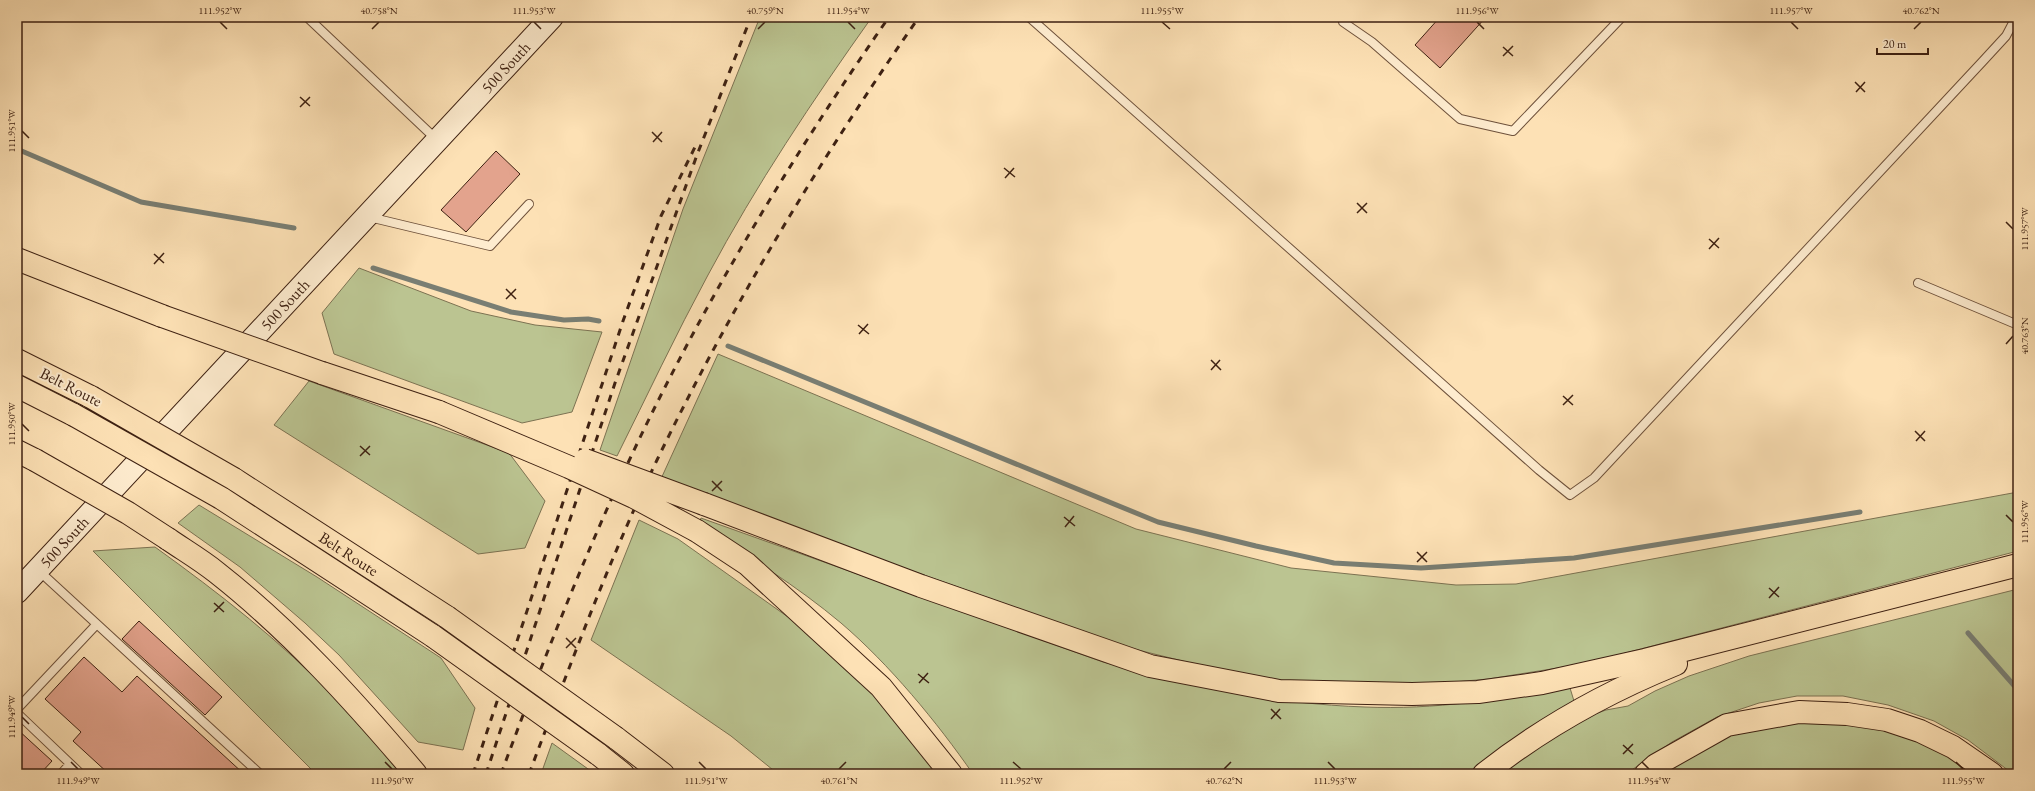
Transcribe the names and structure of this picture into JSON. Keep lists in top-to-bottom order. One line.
{"streets":{"highway":["Belt Route"],"street":["500 South"]},"scale_bar":"20 m","coordinates":["111.952°W","40.758°N","111.953°W","40.759°N","111.954°W","111.955°W","111.956°W","111.957°W","40.762°N","111.951°W","40.763°N","111.950°W","111.949°W","40.761°N"]}
